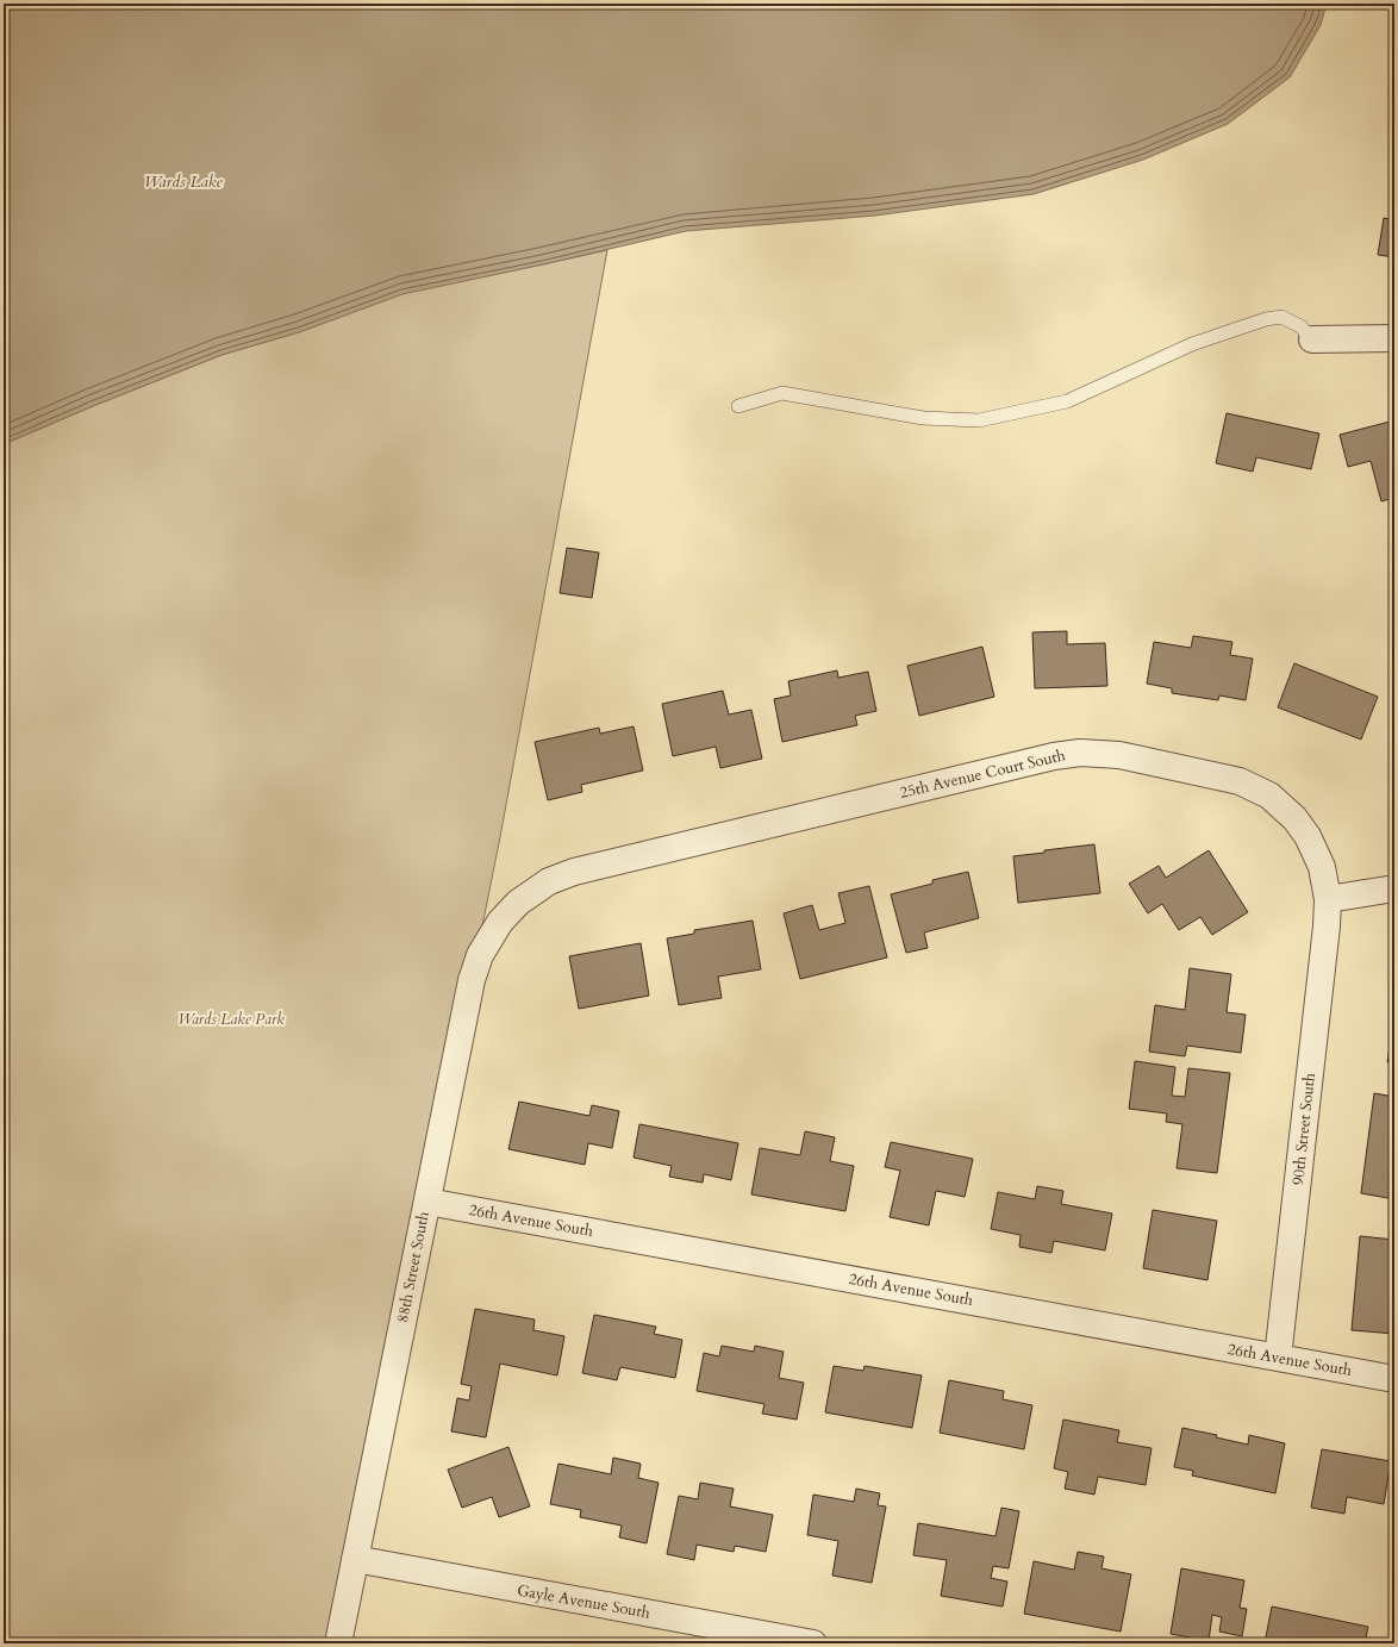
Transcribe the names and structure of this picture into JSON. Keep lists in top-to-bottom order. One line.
{"streets":{"street":["25th Avenue Court South","90th Street South","26th Avenue South","88th Street South","Gayle Avenue South"]},"crossings":[["25th Avenue Court South","90th Street South"],["25th Avenue Court South","88th Street South"],["90th Street South","26th Avenue South"],["26th Avenue South","88th Street South"],["88th Street South","Gayle Avenue South"]],"water":["Wards Lake"],"parks":["Wards Lake Park"]}
